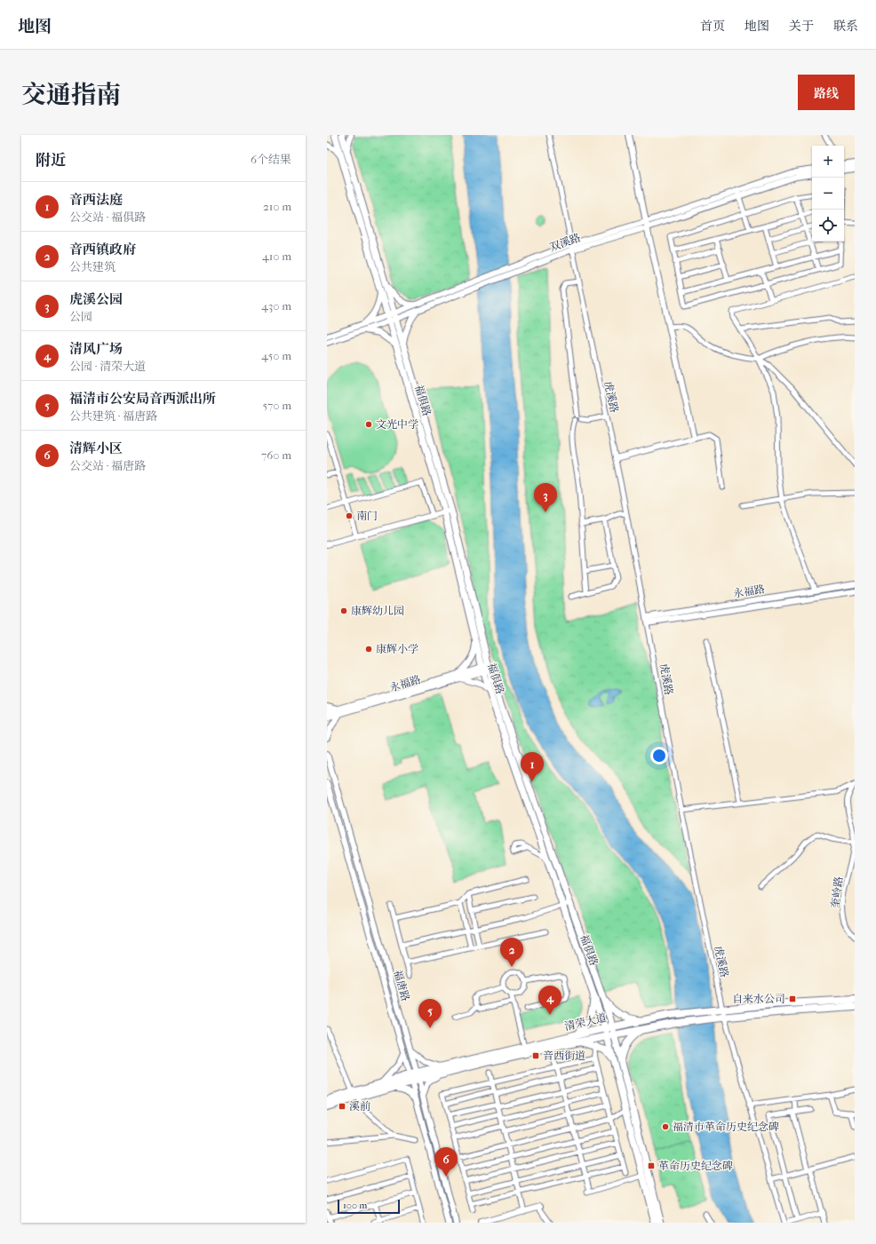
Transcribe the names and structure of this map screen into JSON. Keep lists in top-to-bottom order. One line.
{"streets":{"main road":["福俱路","清荣大道"],"street":["双溪路","虎溪路","永福路","奎岭路","福唐路"]},"crossings":[["双溪路","虎溪路"],["双溪路","福俱路"],["虎溪路","永福路"],["虎溪路","清荣大道"],["福俱路","永福路"],["福俱路","清荣大道"],["福唐路","清荣大道"]],"places":{"other":["文光中学","南门","康辉幼儿园","康辉小学","福清市革命历史纪念碑"],"transit":["自来水公司","音西街道","溪前","革命历史纪念碑"]},"scale_bar":"100 m","page":{"header":"地图","nav":["首页","地图","关于","联系"],"title":"交通指南","buttons":"路线","heading":["附近","6个结果"],"map_buttons":["+","−"],"list":[{"mark":"1","name":"音西法庭","note":"公交站 · 福俱路","value":"210 m"},{"mark":"2","name":"音西镇政府","note":"公共建筑","value":"410 m"},{"mark":"3","name":"虎溪公园","note":"公园","value":"430 m"},{"mark":"4","name":"清风广场","note":"公园 · 清荣大道","value":"450 m"},{"mark":"5","name":"福清市公安局音西派出所","note":"公共建筑 · 福唐路","value":"570 m"},{"mark":"6","name":"清辉小区","note":"公交站 · 福唐路","value":"760 m"}],"pins":["3","1","2","4","5","6"],"scale":"100 m"}}
